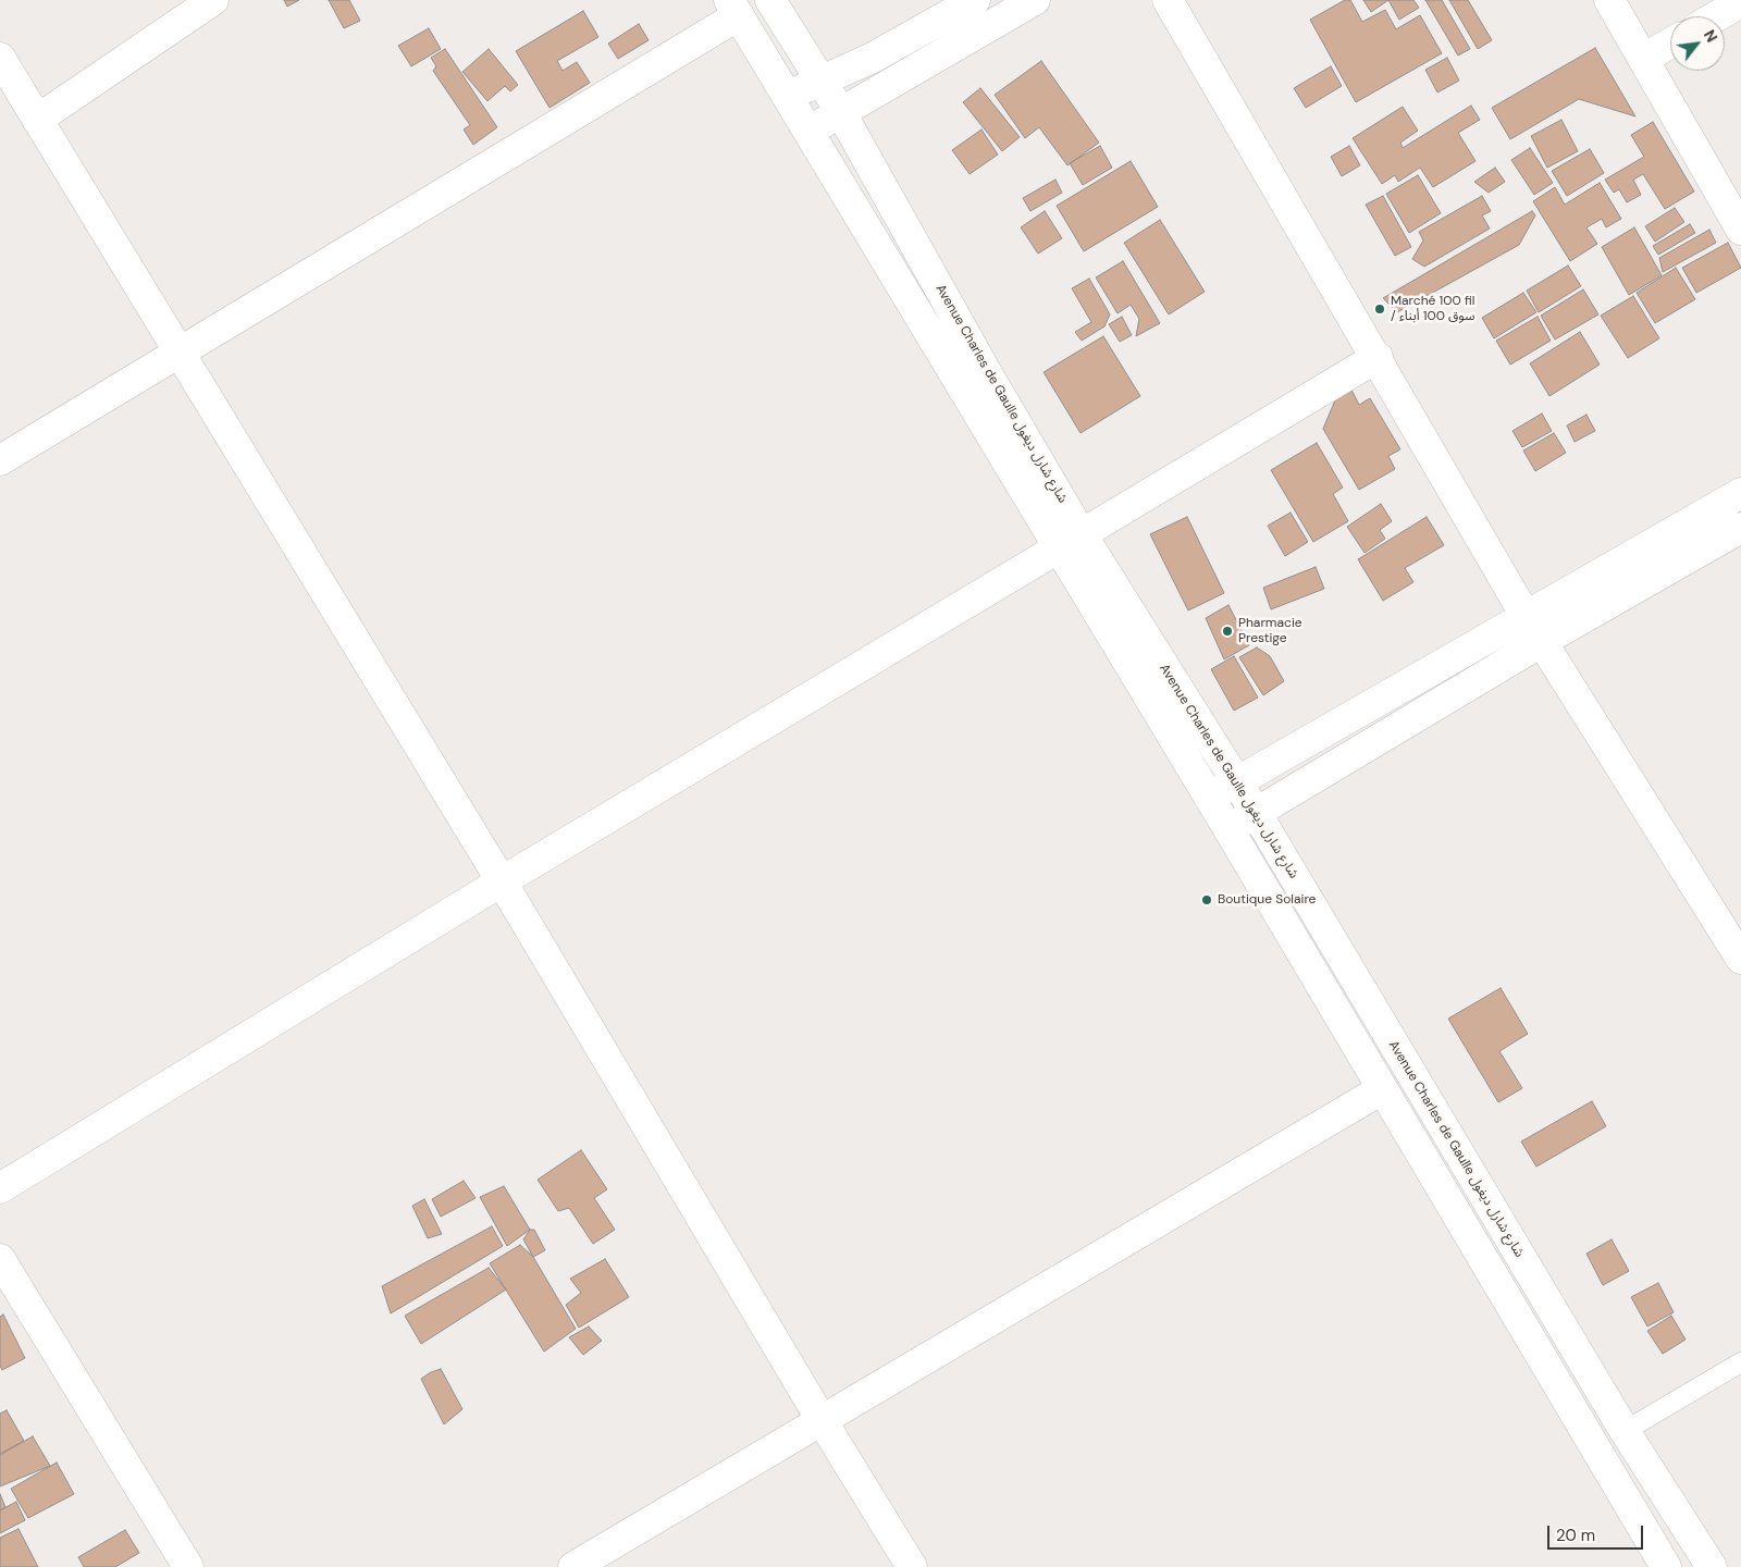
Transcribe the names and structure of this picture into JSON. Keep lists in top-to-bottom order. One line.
{"streets":{"street":["Avenue Charles de Gaulle شارع شارل ديغول"]},"places":["Marché 100 fil / سوق 100 أبناء","Pharmacie Prestige","Boutique Solaire"],"scale_bar":"20 m","north":"top right"}
